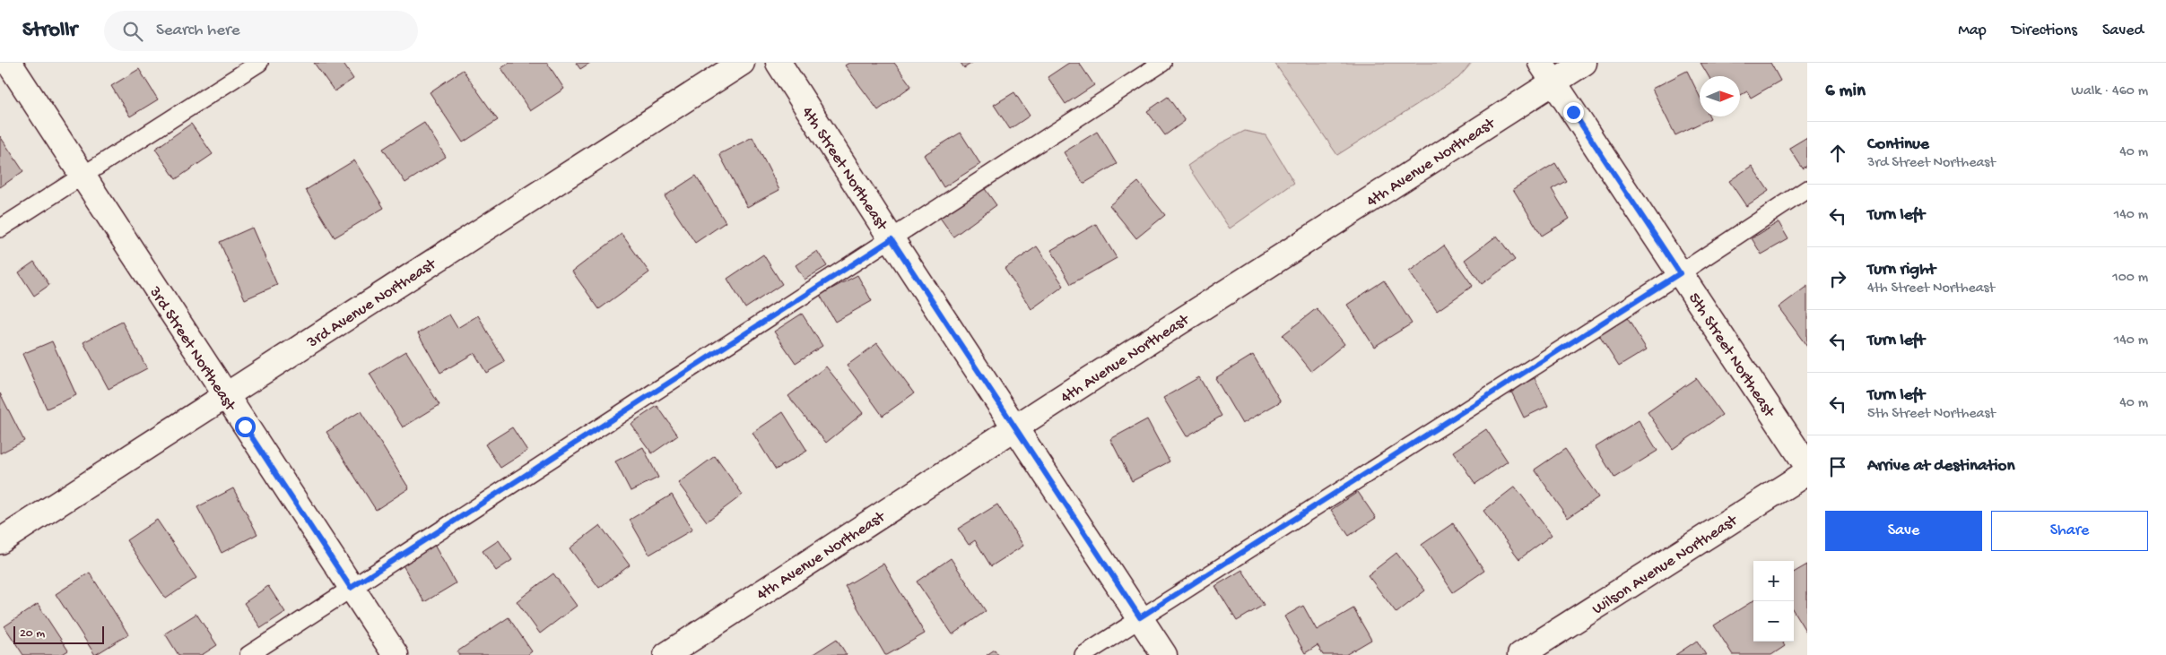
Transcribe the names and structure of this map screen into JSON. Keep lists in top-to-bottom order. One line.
{"streets":{"street":["4th Avenue Northeast","4th Street Northeast","3rd Avenue Northeast","3rd Street Northeast","5th Street Northeast","Wilson Avenue Northeast"]},"crossings":[["4th Avenue Northeast","4th Street Northeast"],["4th Avenue Northeast","5th Street Northeast"],["3rd Avenue Northeast","3rd Street Northeast"]],"scale_bar":"20 m","north":"right","page":{"header":"Strollr","search":"Search here","nav":["Map","Directions","Saved"],"heading":["6 min","Walk · 460 m"],"list":[["Continue","3rd Street Northeast","40 m"],["Turn left","140 m"],["Turn right","4th Street Northeast","100 m"],["Turn left","140 m"],["Turn left","5th Street Northeast","40 m"],"Arrive at destination"],"buttons":["Save","Share"],"map_buttons":["+","−"],"scale":"20 m"}}
